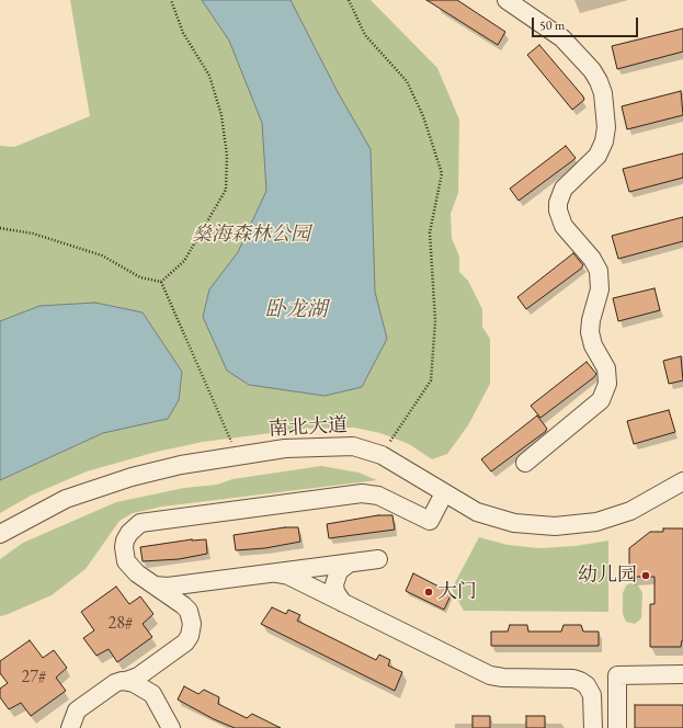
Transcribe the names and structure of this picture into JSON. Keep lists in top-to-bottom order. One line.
{"streets":{"street":["南北大道"]},"water":["卧龙湖"],"parks":["燊海森林公园"],"places":["幼儿园","大门"],"house_numbers":["28#","27#"],"scale_bar":"50 m"}
